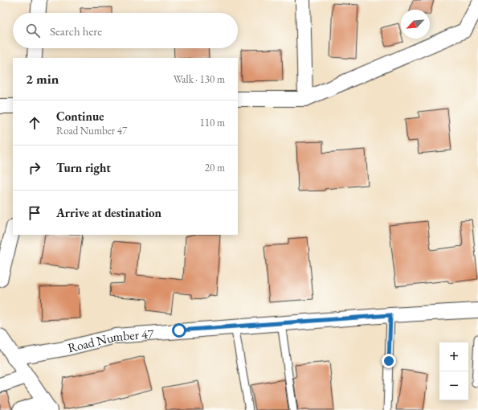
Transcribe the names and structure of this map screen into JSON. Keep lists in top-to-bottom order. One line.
{"streets":{"street":["Road Number 47"]},"north":"bottom left","page":{"search":"Search here","heading":["2 min","Walk · 130 m"],"list":[["Continue","Road Number 47","110 m"],["Turn right","20 m"],"Arrive at destination"],"map_buttons":["+","−"]}}
